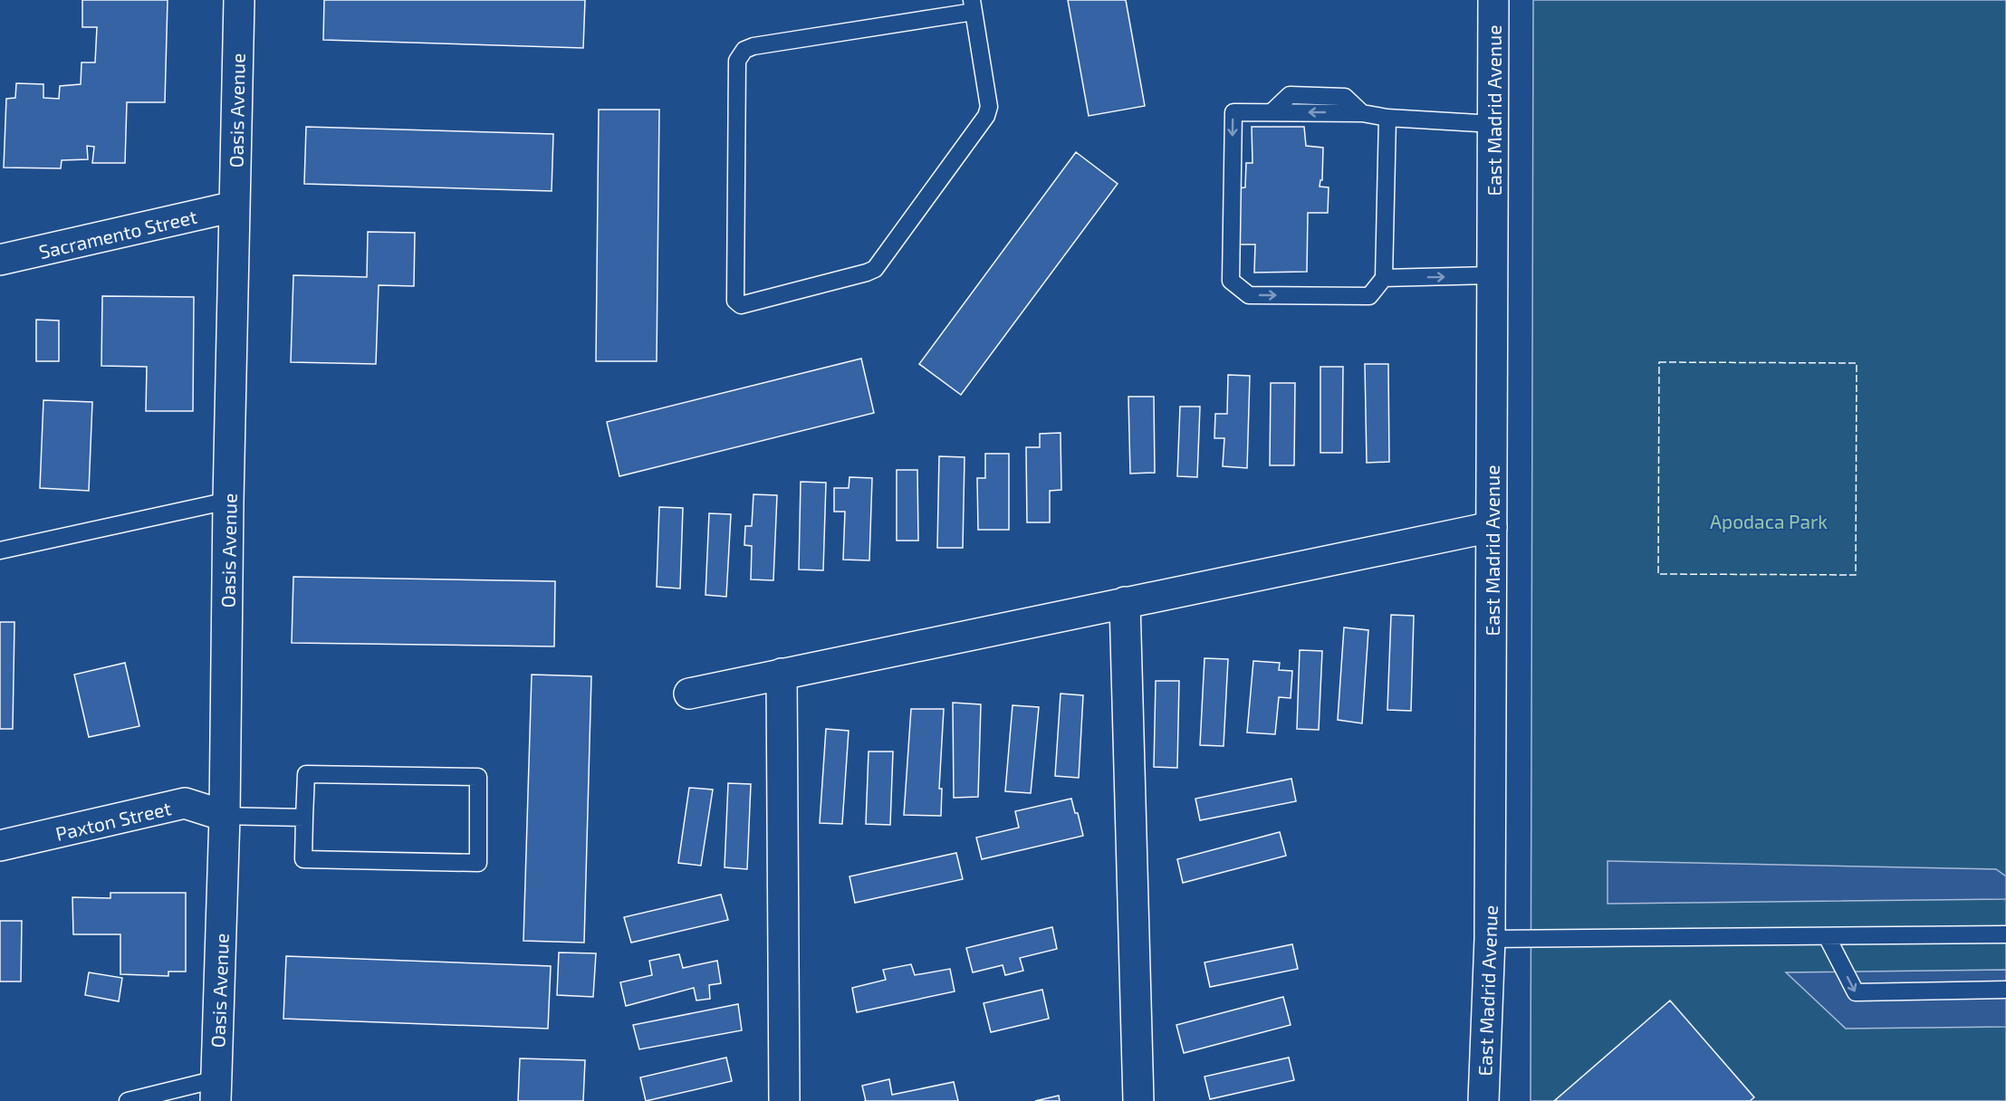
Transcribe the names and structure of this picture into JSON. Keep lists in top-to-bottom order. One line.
{"streets":{"street":["Oasis Avenue","East Madrid Avenue","Sacramento Street","Paxton Street"]},"crossings":[["Oasis Avenue","Sacramento Street"],["Oasis Avenue","Paxton Street"]],"parks":["Apodaca Park"]}
